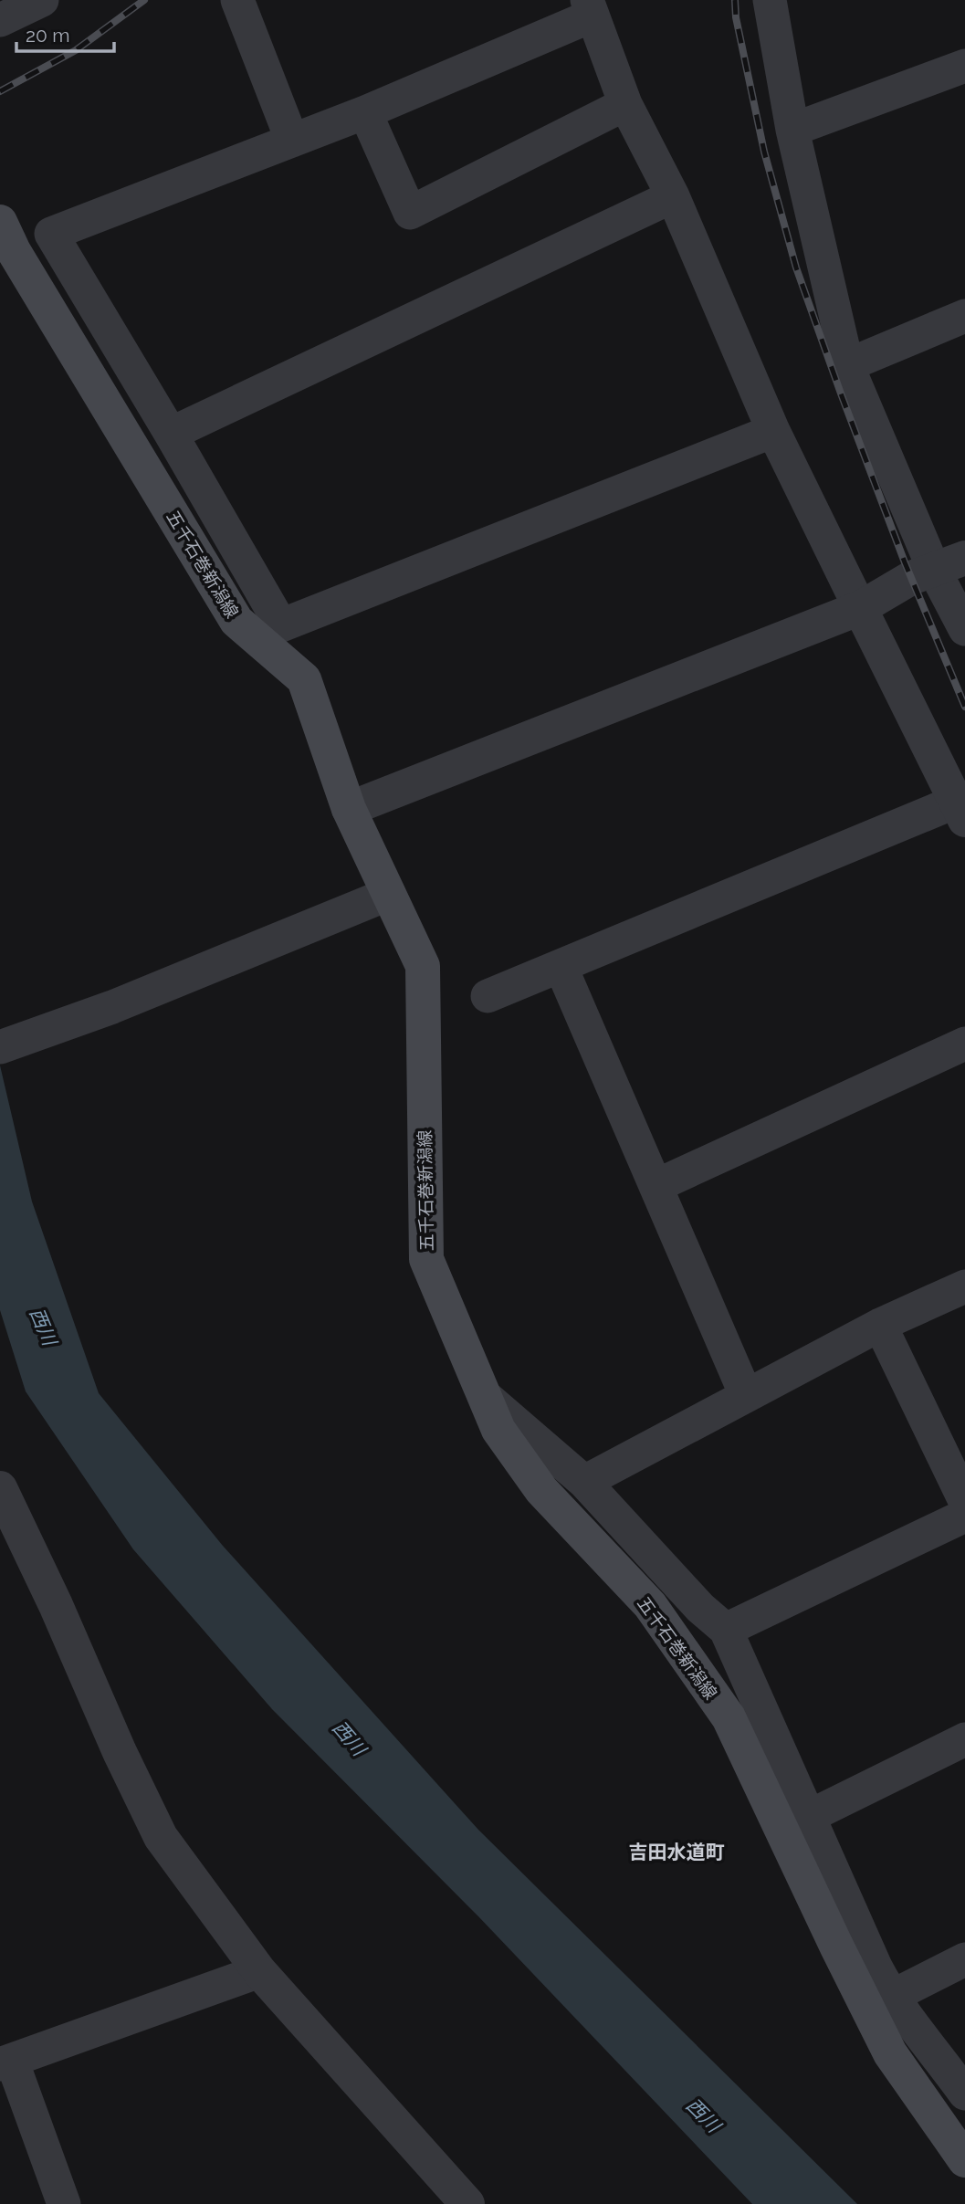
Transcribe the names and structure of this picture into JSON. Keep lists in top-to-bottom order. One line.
{"streets":{"main road":["五千石巻新潟線"]},"districts":["吉田水道町"],"water":["西川"],"scale_bar":"20 m"}
